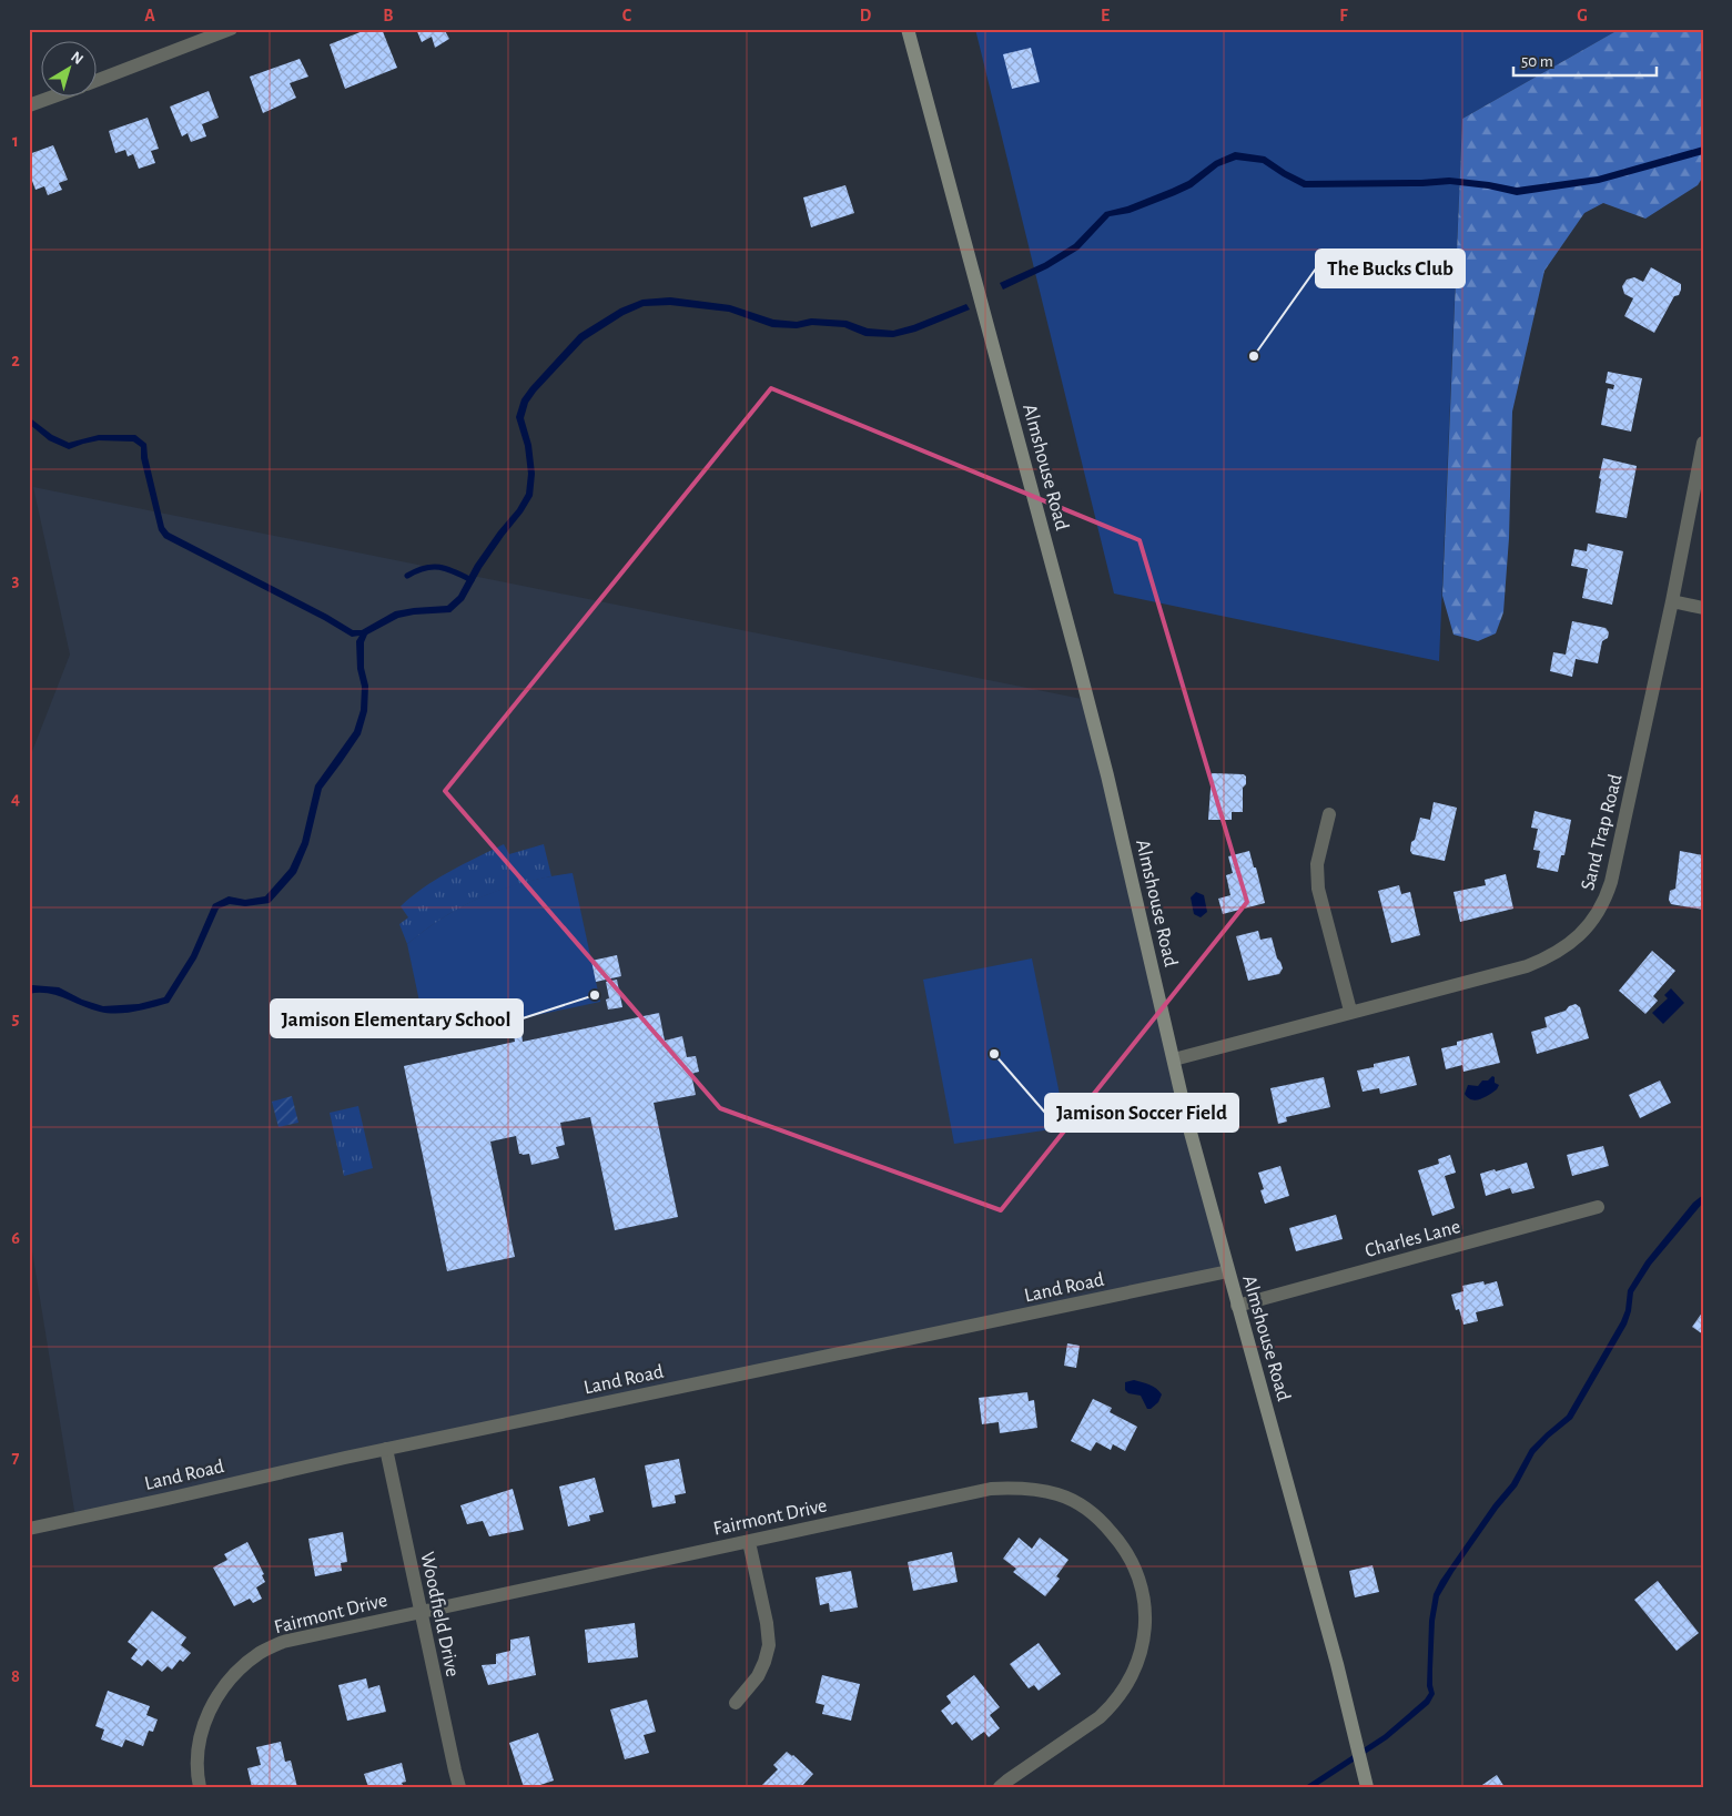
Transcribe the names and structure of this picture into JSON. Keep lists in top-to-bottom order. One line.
{"streets":{"main road":["Almshouse Road"],"street":["Sand Trap Road","Charles Lane","Land Road","Fairmont Drive","Woodfield Drive"]},"crossings":[["Almshouse Road","Sand Trap Road"],["Almshouse Road","Charles Lane"],["Almshouse Road","Land Road"],["Land Road","Woodfield Drive"],["Fairmont Drive","Woodfield Drive"]],"places":["The Bucks Club","Jamison Elementary School","Jamison Soccer Field"],"scale_bar":"50 m","north":"top right","grid":{"columns":["A","B","C","D","E","F","G"],"rows":["1","2","3","4","5","6","7","8"]}}
